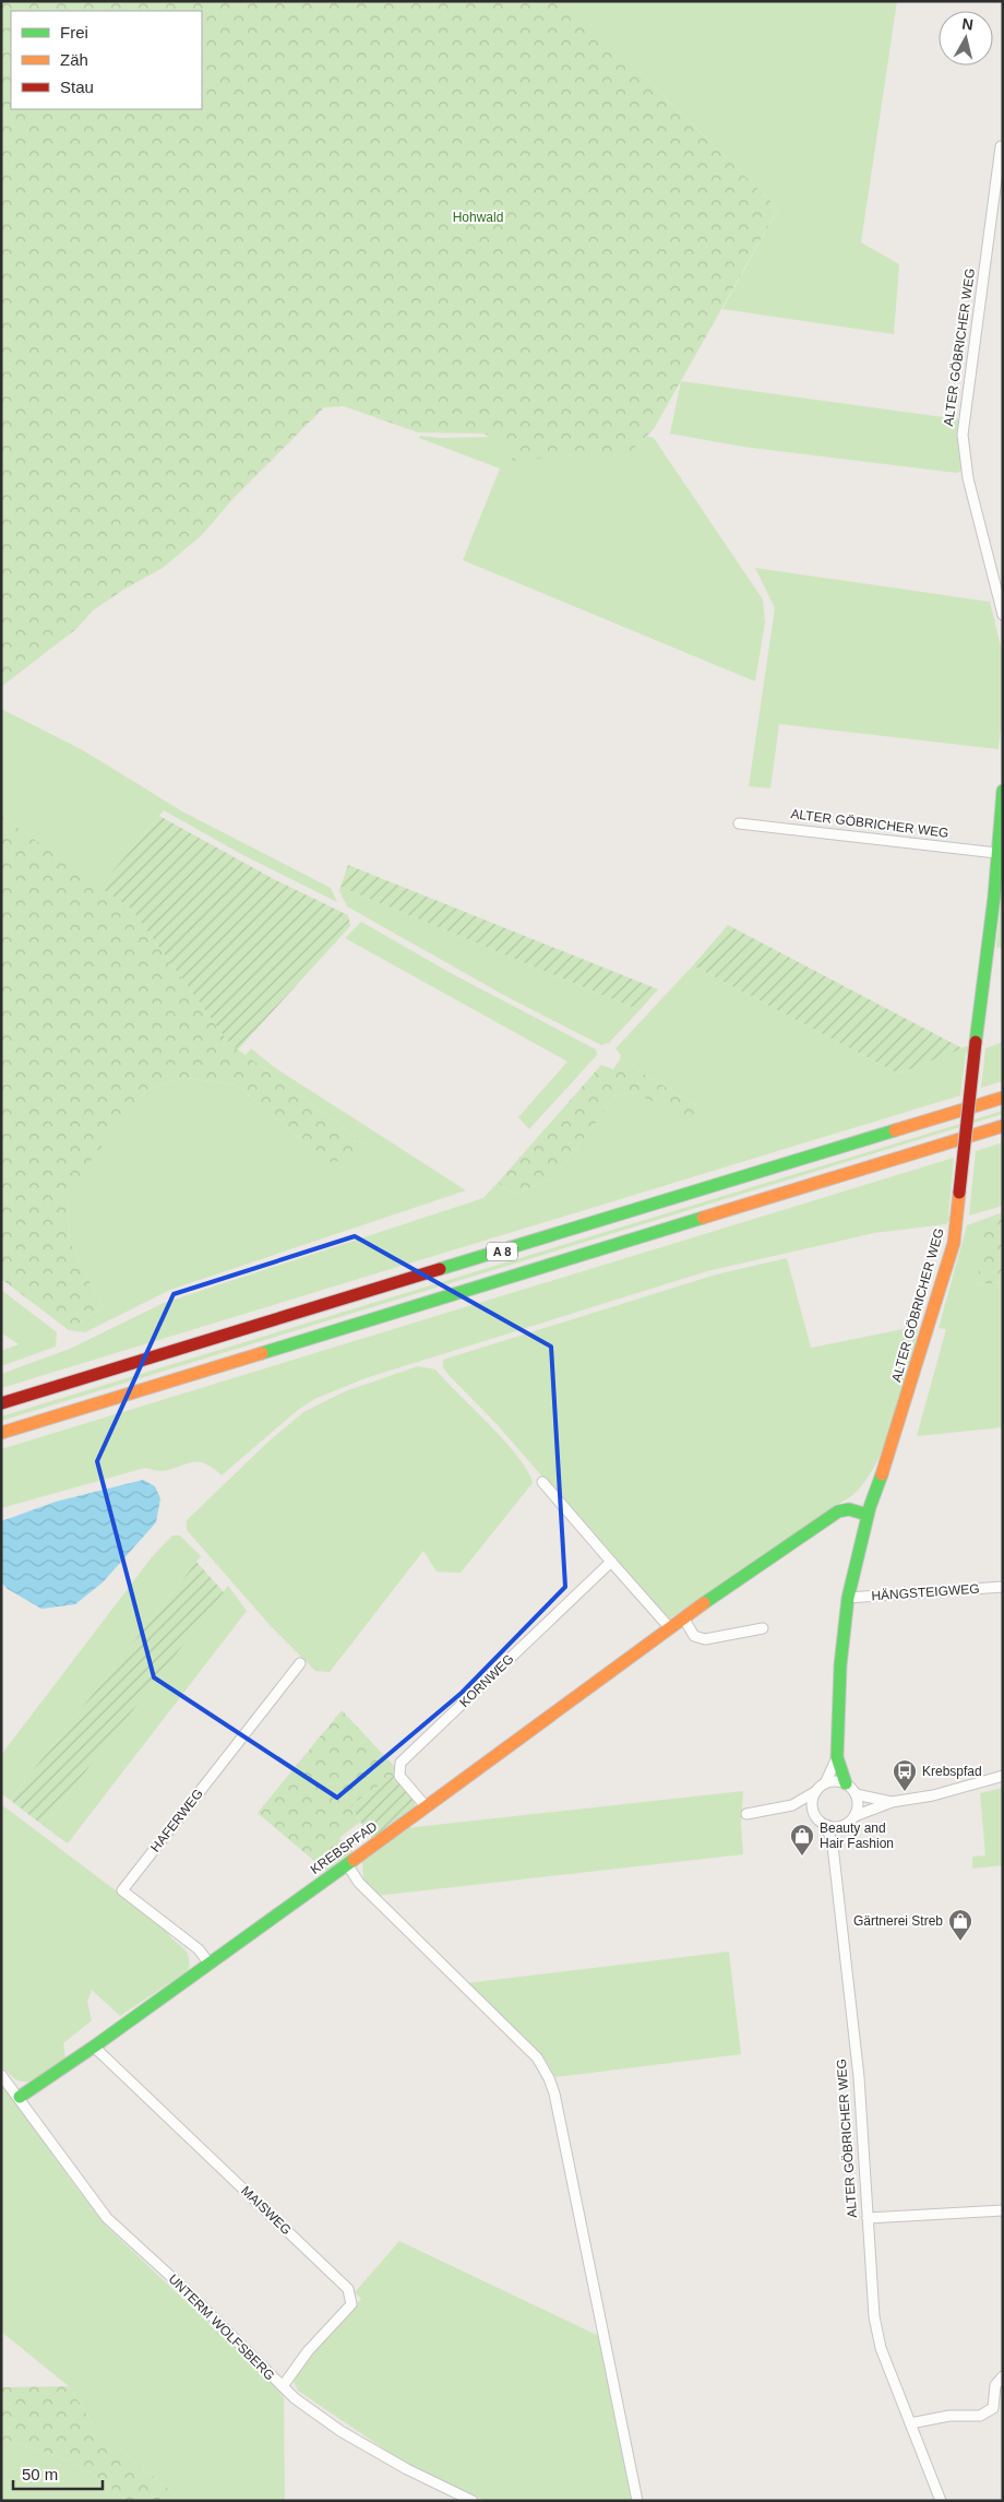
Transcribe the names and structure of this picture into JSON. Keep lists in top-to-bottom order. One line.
{"streets":{"main road":["ALTER GÖBRICHER WEG","A 8","KREBSPFAD"],"street":["HÄNGSTEIGWEG","KORNWEG","HAFERWEG","MAISWEG","UNTERM WOLFSBERG"]},"crossings":[["ALTER GÖBRICHER WEG","HÄNGSTEIGWEG"],["ALTER GÖBRICHER WEG","KREBSPFAD"],["KORNWEG","KREBSPFAD"],["HAFERWEG","KREBSPFAD"],["KREBSPFAD","MAISWEG"],["KREBSPFAD","UNTERM WOLFSBERG"],["MAISWEG","UNTERM WOLFSBERG"]],"parks":["Hohwald"],"places":{"bus stop":["Krebspfad"],"shop":["Beauty and Hair Fashion","Gärtnerei Streb"]},"legend":["Frei","Zäh","Stau"],"scale_bar":"50 m","north":"top"}
